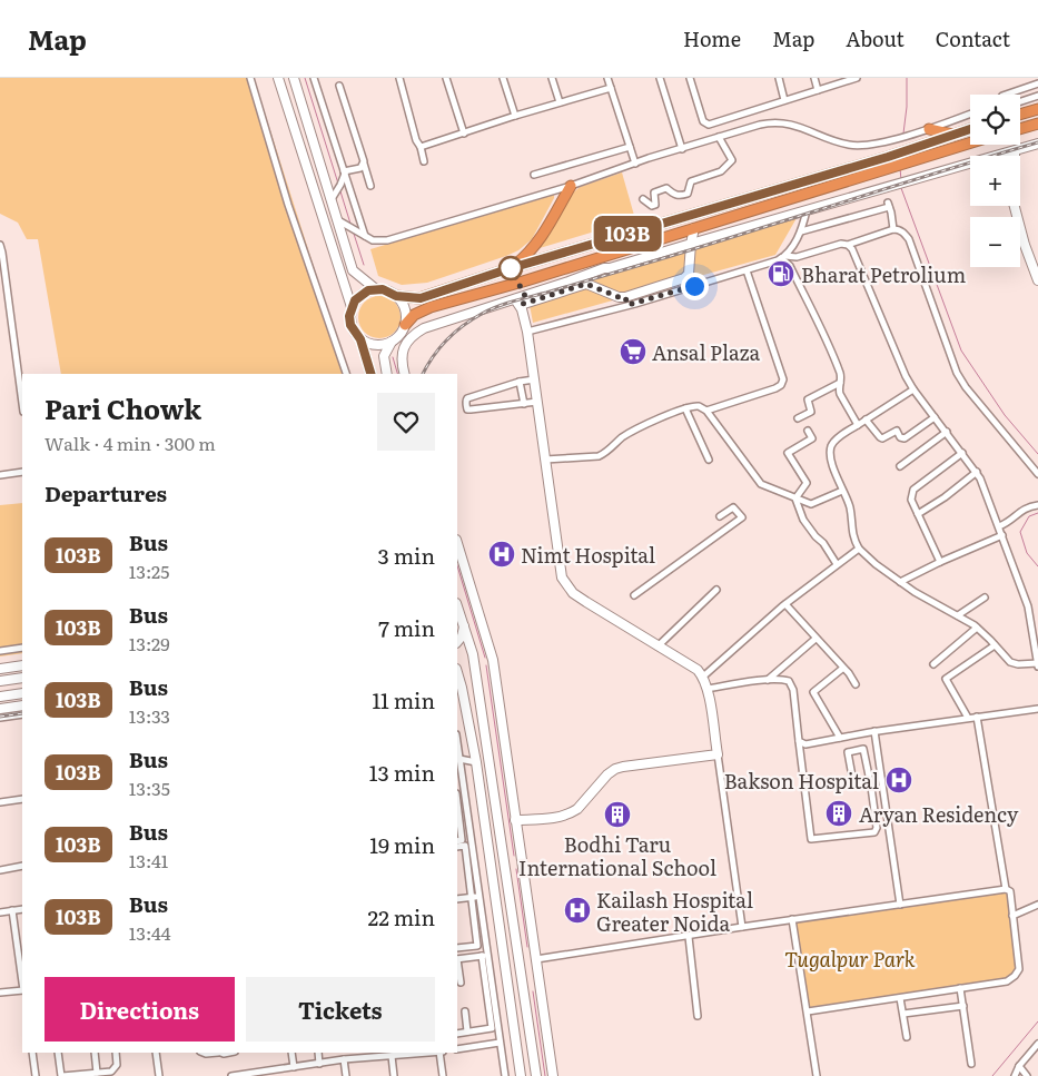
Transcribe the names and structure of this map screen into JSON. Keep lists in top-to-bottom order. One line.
{"parks":["Tugalpur Park"],"places":{"fuel station":["Bharat Petrolium"],"supermarket":["Ansal Plaza"],"hospital":["Nimt Hospital","Bakson Hospital","Kailash Hospital Greater Noida"],"building":["Aryan Residency","Bodhi Taru International School"]},"lines":["bus line 103B"],"page":{"header":"Map","nav":["Home","Map","About","Contact"],"on_map":"103B","map_buttons":["+","−"],"heading":[["Pari Chowk","Walk · 4 min · 300 m"],"Departures"],"list":[{"mark":"103B","name":"Bus","note":"13:25","value":"3 min"},{"mark":"103B","name":"Bus","note":"13:29","value":"7 min"},{"mark":"103B","name":"Bus","note":"13:33","value":"11 min"},{"mark":"103B","name":"Bus","note":"13:35","value":"13 min"},{"mark":"103B","name":"Bus","note":"13:41","value":"19 min"},{"mark":"103B","name":"Bus","note":"13:44","value":"22 min"}],"buttons":["Directions","Tickets"]}}
